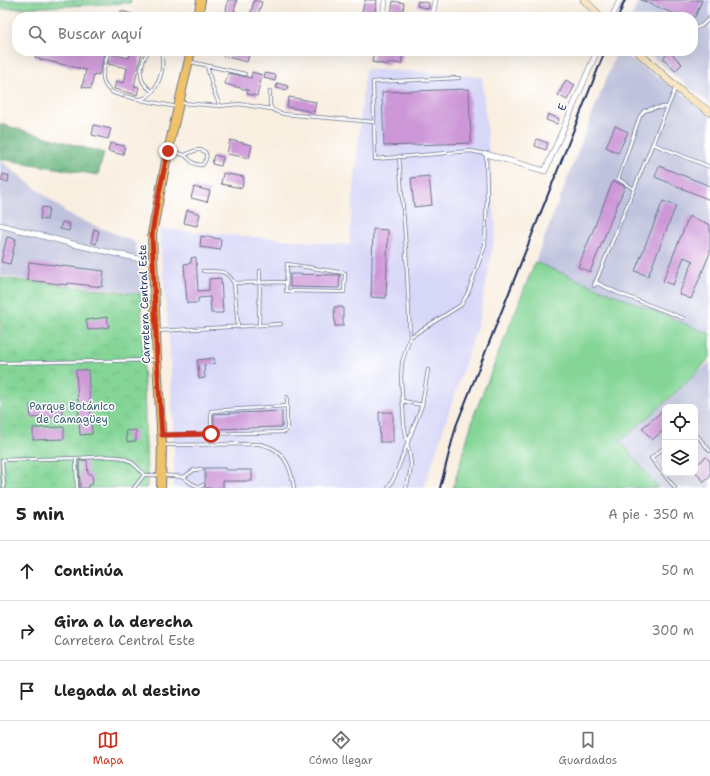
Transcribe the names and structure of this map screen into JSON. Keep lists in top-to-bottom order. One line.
{"streets":{"main road":["Carretera Central Este"],"street":["E"]},"parks":["Parque Botánico de Camagüey"],"page":{"search":"Buscar aquí","heading":["5 min","A pie · 350 m"],"list":[["Continúa","50 m"],["Gira a la derecha","Carretera Central Este","300 m"],"Llegada al destino"],"nav":["Mapa","Cómo llegar","Guardados"]}}
